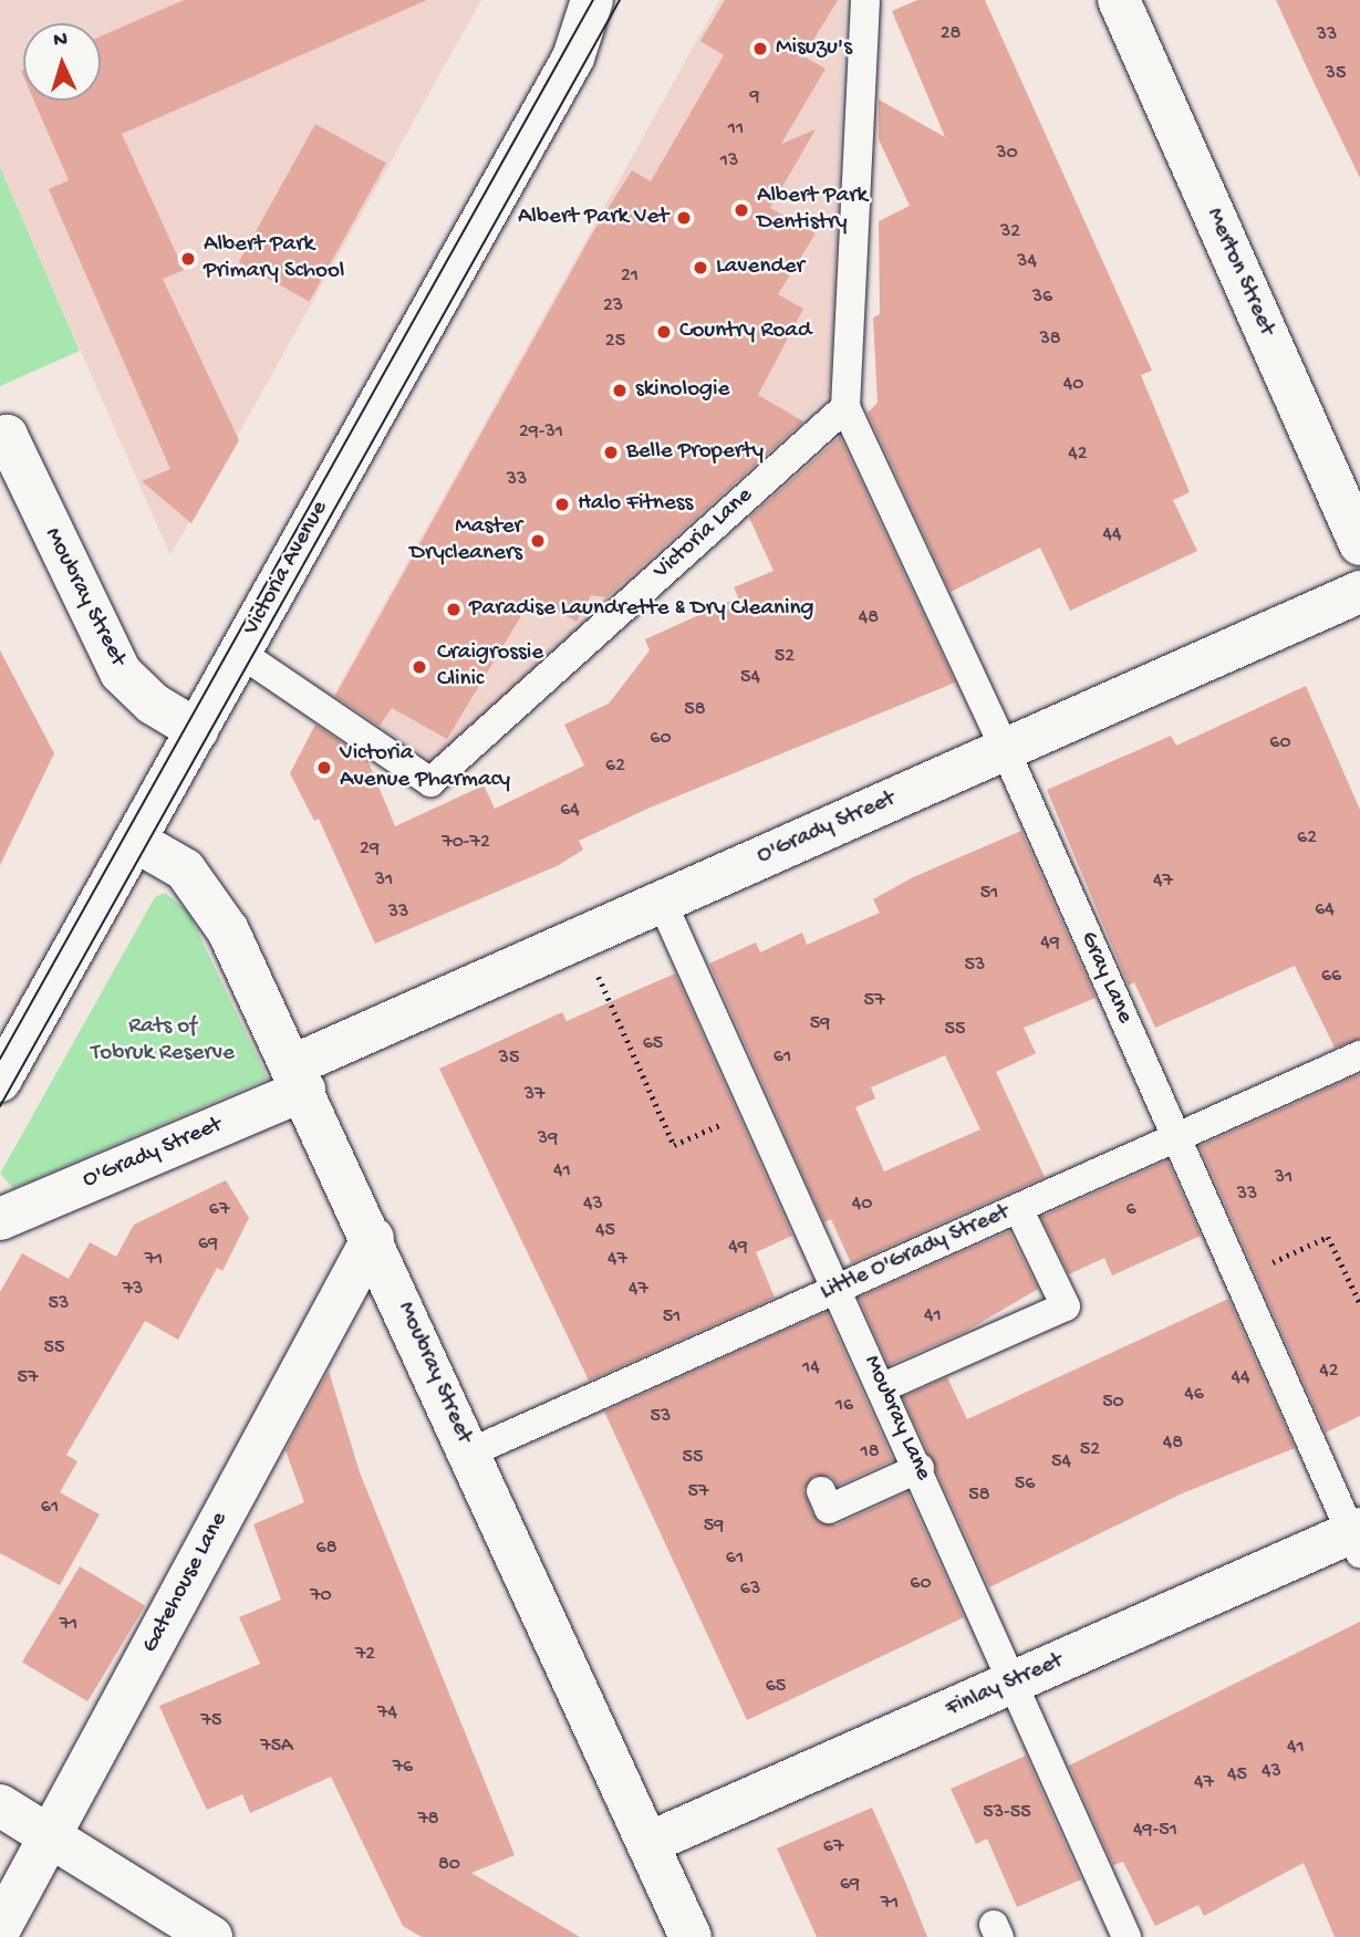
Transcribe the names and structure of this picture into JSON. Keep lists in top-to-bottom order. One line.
{"streets":{"street":["Merton Street","Victoria Avenue","Moubray Street","O'Grady Street","Gatehouse Lane","Finlay Street"],"lane":["Victoria Lane","Gray Lane","Little O'Grady Street","Moubray Lane"]},"crossings":[["Victoria Lane","Victoria Avenue"],["Victoria Lane","Gray Lane"],["Victoria Avenue","Moubray Street"],["Moubray Street","O'Grady Street"],["Moubray Street","Little O'Grady Street"],["Moubray Street","Gatehouse Lane"],["Moubray Street","Finlay Street"],["O'Grady Street","Gray Lane"],["O'Grady Street","Moubray Lane"],["Gray Lane","Little O'Grady Street"],["Gray Lane","Finlay Street"],["Little O'Grady Street","Moubray Lane"],["Moubray Lane","Finlay Street"]],"parks":["Rats of Tobruk Reserve"],"places":["Misuzu's","Albert Park Dentistry","Albert Park Vet","Albert Park Primary School","Lavender","Country Road","skinologie","Belle Property","Halo Fitness","Master Drycleaners","Paradise Laundrette & Dry Cleaning","Craigrossie Clinic","Victoria Avenue Pharmacy"],"house_numbers":["28","33","35","9","11","30","13","32","34","21","36","23","38","25","40","29-31","42","33","44","48","52","54","58","60","60","62","64","62","70-72","29","31","47","51","64","33","49","53","66","57","59","55","65","61","35","37","39","41","31","33","43","40","67","6","45","69","49","71","47","73","47","53","41","51","55","14","42","57","44","46","50","16","53","48","52","18","55","54","56","57","58","61","59","68","61","60","63","70","71","72","65","74","75","75A","41","76","43","45","47","53-55","78","49-51","67","80","69","71"],"north":"top"}
